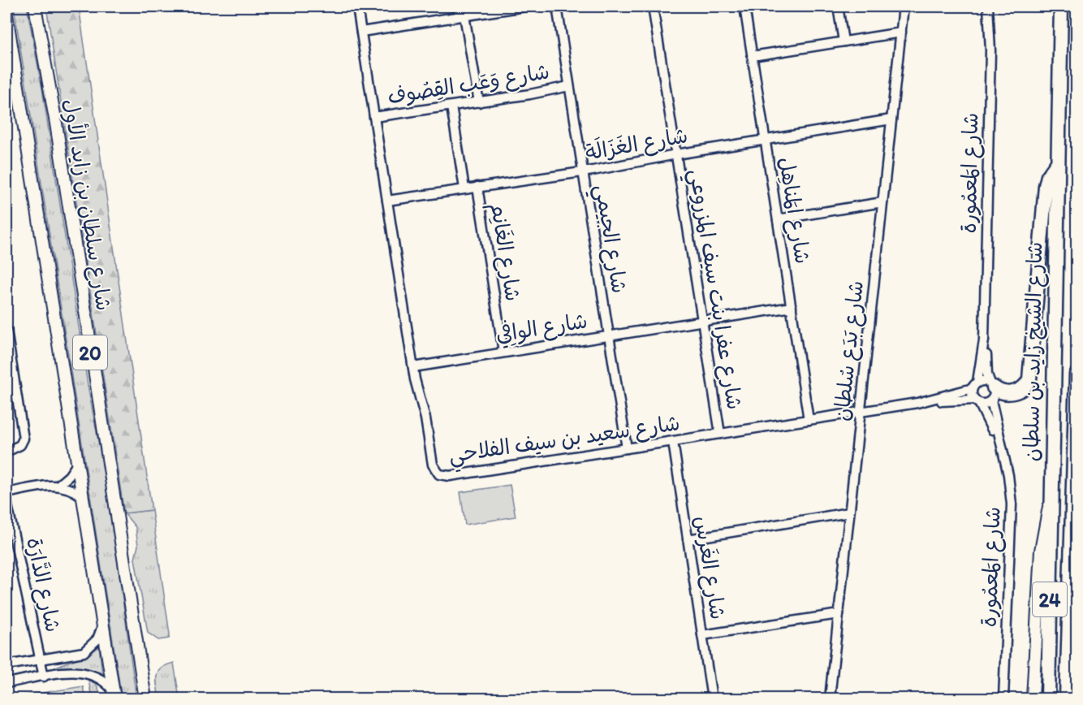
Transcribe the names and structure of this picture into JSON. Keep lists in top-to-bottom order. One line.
{"streets":{"highway":["شارع الشيخ زايد بن سلطان","24"],"main road":["شارع سلطان بن زايد الأول","20"],"street":["شارع وَعَب القِصُوف","شارع الغَزَالَة","شارع المَعمُورة","شارع المَناهِل","شارع الجيمي","شارع الغَانِم","شارع عفرا بنت سيف المزروعي","شارع الوافِي","شارع بَدَع سُلطان","شارع سعيد بن سيف الفلاحي","شارع الغَرس","شارع الدَّارَة"]},"crossings":[["شارع وَعَب القِصُوف","شارع الجيمي"],["شارع وَعَب القِصُوف","شارع سعيد بن سيف الفلاحي"],["شارع الغَزَالَة","شارع المَناهِل"],["شارع الغَزَالَة","شارع الجيمي"],["شارع الغَزَالَة","شارع الغَانِم"],["شارع الغَزَالَة","شارع عفرا بنت سيف المزروعي"],["شارع الغَزَالَة","شارع بَدَع سُلطان"],["شارع الغَزَالَة","شارع سعيد بن سيف الفلاحي"],["شارع المَعمُورة","شارع سعيد بن سيف الفلاحي"],["شارع المَناهِل","شارع الوافِي"],["شارع المَناهِل","شارع سعيد بن سيف الفلاحي"],["شارع الجيمي","شارع الوافِي"],["شارع الجيمي","شارع سعيد بن سيف الفلاحي"],["شارع الغَانِم","شارع الوافِي"],["شارع عفرا بنت سيف المزروعي","شارع الوافِي"],["شارع عفرا بنت سيف المزروعي","شارع سعيد بن سيف الفلاحي"],["شارع الوافِي","شارع سعيد بن سيف الفلاحي"],["شارع بَدَع سُلطان","شارع سعيد بن سيف الفلاحي"],["شارع سعيد بن سيف الفلاحي","شارع الغَرس"]]}
